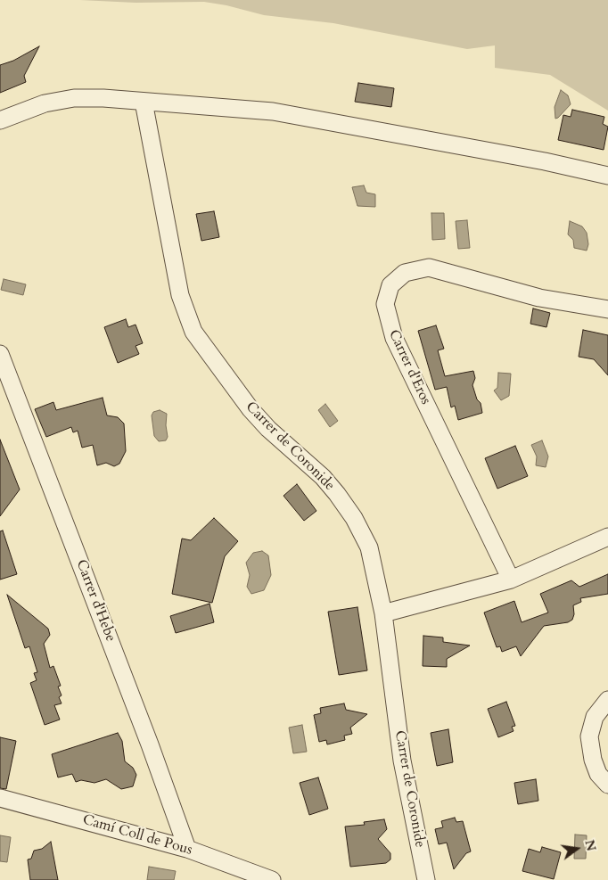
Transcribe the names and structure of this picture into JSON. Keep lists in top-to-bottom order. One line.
{"streets":{"street":["Carrer d'Eros","Carrer de Coronide","Carrer d'Hebe","Camí Coll de Pous"]},"crossings":[["Carrer d'Hebe","Camí Coll de Pous"]],"north":"right"}
